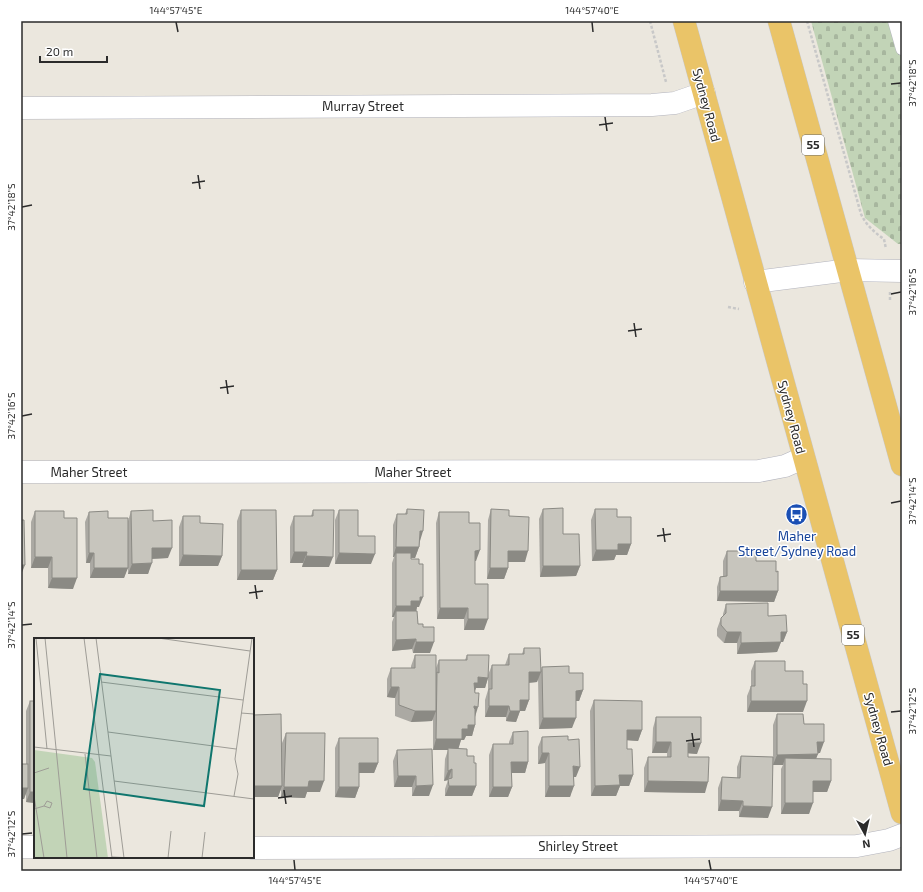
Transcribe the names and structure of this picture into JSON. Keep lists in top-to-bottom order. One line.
{"streets":{"highway":["Sydney Road","55"],"street":["Murray Street","Maher Street","Shirley Street"]},"crossings":[["Sydney Road","Murray Street"],["Sydney Road","Maher Street"]],"places":{"bus stop":["Maher Street/Sydney Road"]},"scale_bar":"20 m","north":"bottom","coordinates":["144°57'45\"E","144°57'40\"E","37°42'18\"S","37°42'16\"S","37°42'14\"S","37°42'12\"S"]}
